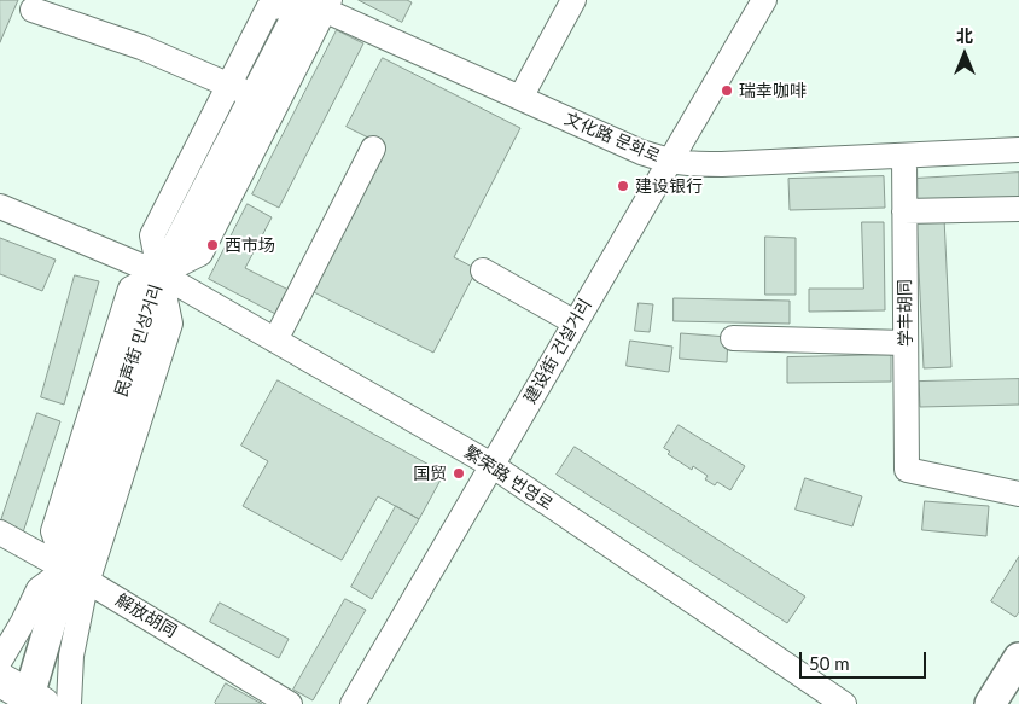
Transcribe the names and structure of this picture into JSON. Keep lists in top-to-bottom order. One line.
{"streets":{"main road":["民声街 민성거리"],"street":["文化路 문화로","学丰胡同","建设街 건설거리","繁荣路 번영로","解放胡同"]},"crossings":[["文化路 문화로","学丰胡同"],["文化路 문화로","民声街 민성거리"],["文化路 문화로","建设街 건설거리"],["民声街 민성거리","繁荣路 번영로"],["民声街 민성거리","解放胡同"],["建设街 건설거리","繁荣路 번영로"]],"places":["瑞幸咖啡","建设银行","西市场","国贸"],"scale_bar":"50 m","north":"top"}
